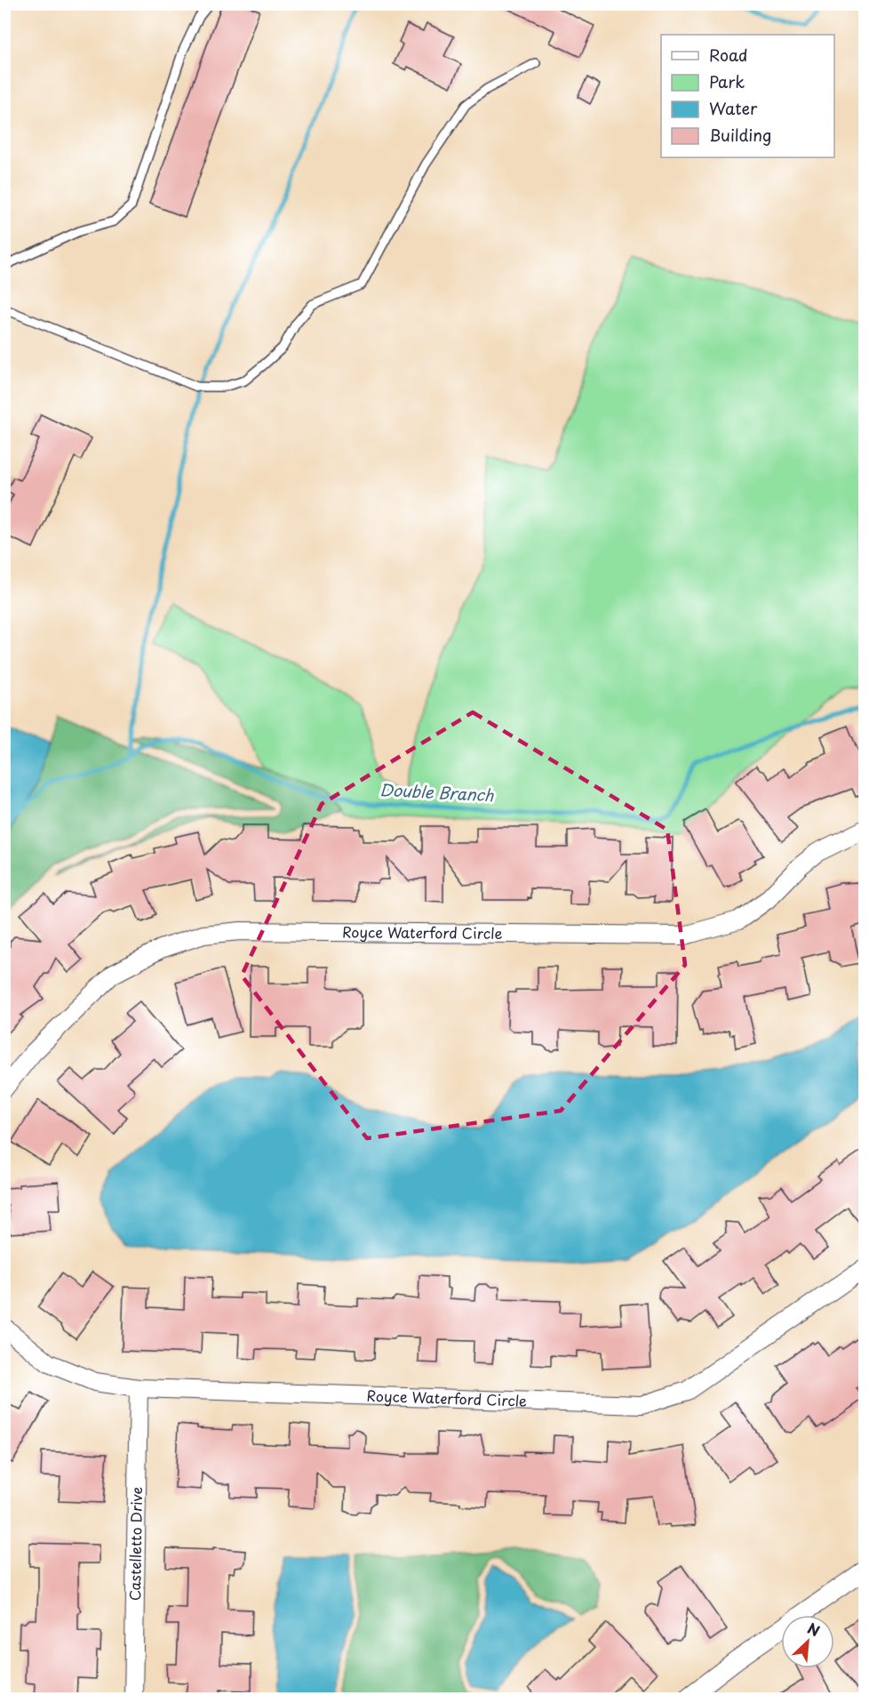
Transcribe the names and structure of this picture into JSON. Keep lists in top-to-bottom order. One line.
{"streets":{"street":["Royce Waterford Circle","Castelletto Drive"]},"crossings":[["Royce Waterford Circle","Castelletto Drive"]],"water":["Double Branch"],"legend":["Road","Park","Water","Building"],"north":"top right"}
